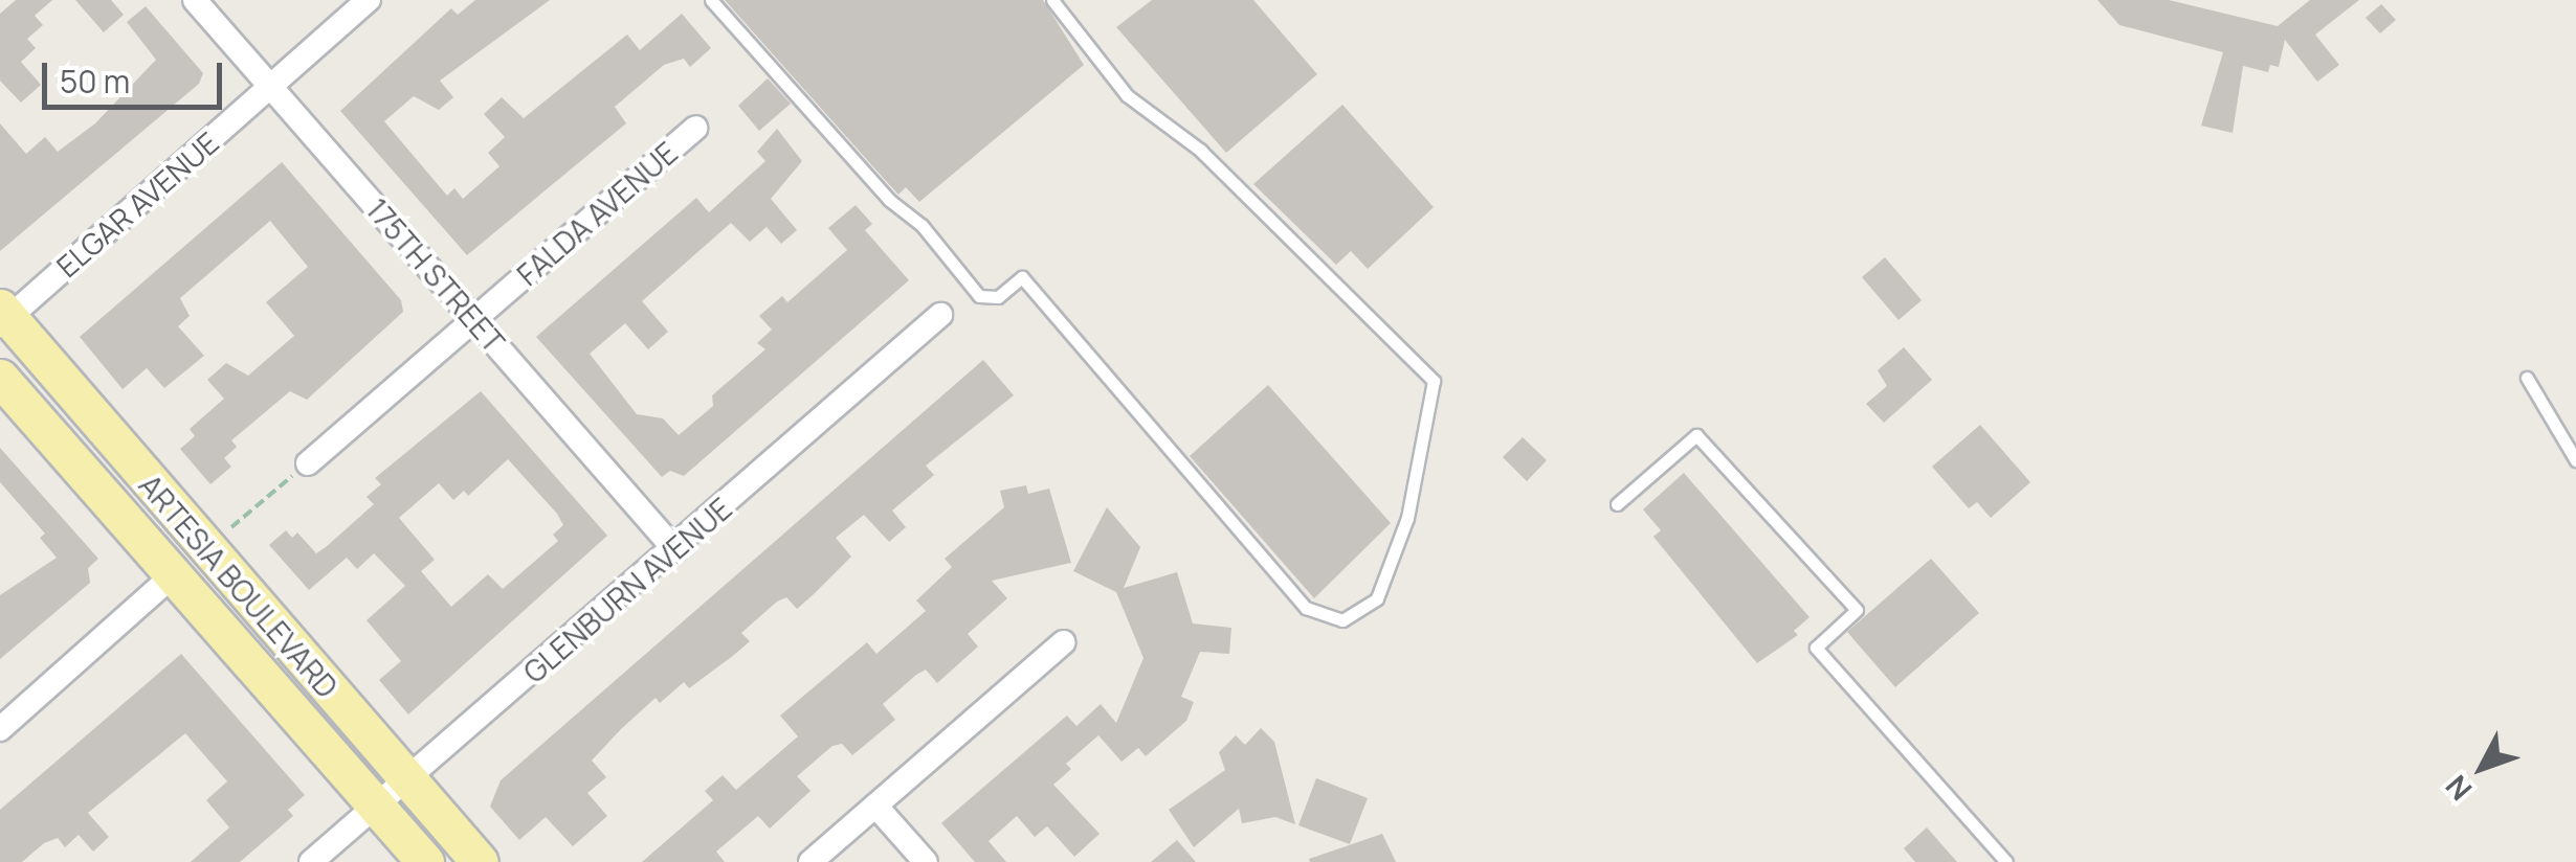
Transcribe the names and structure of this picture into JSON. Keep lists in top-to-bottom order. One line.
{"streets":{"main road":["ARTESIA BOULEVARD"],"street":["ELGAR AVENUE","FALDA AVENUE","175TH STREET","GLENBURN AVENUE"]},"crossings":[["ELGAR AVENUE","175TH STREET"],["ELGAR AVENUE","ARTESIA BOULEVARD"],["FALDA AVENUE","175TH STREET"],["175TH STREET","GLENBURN AVENUE"],["ARTESIA BOULEVARD","GLENBURN AVENUE"]],"scale_bar":"50 m","north":"bottom left"}
